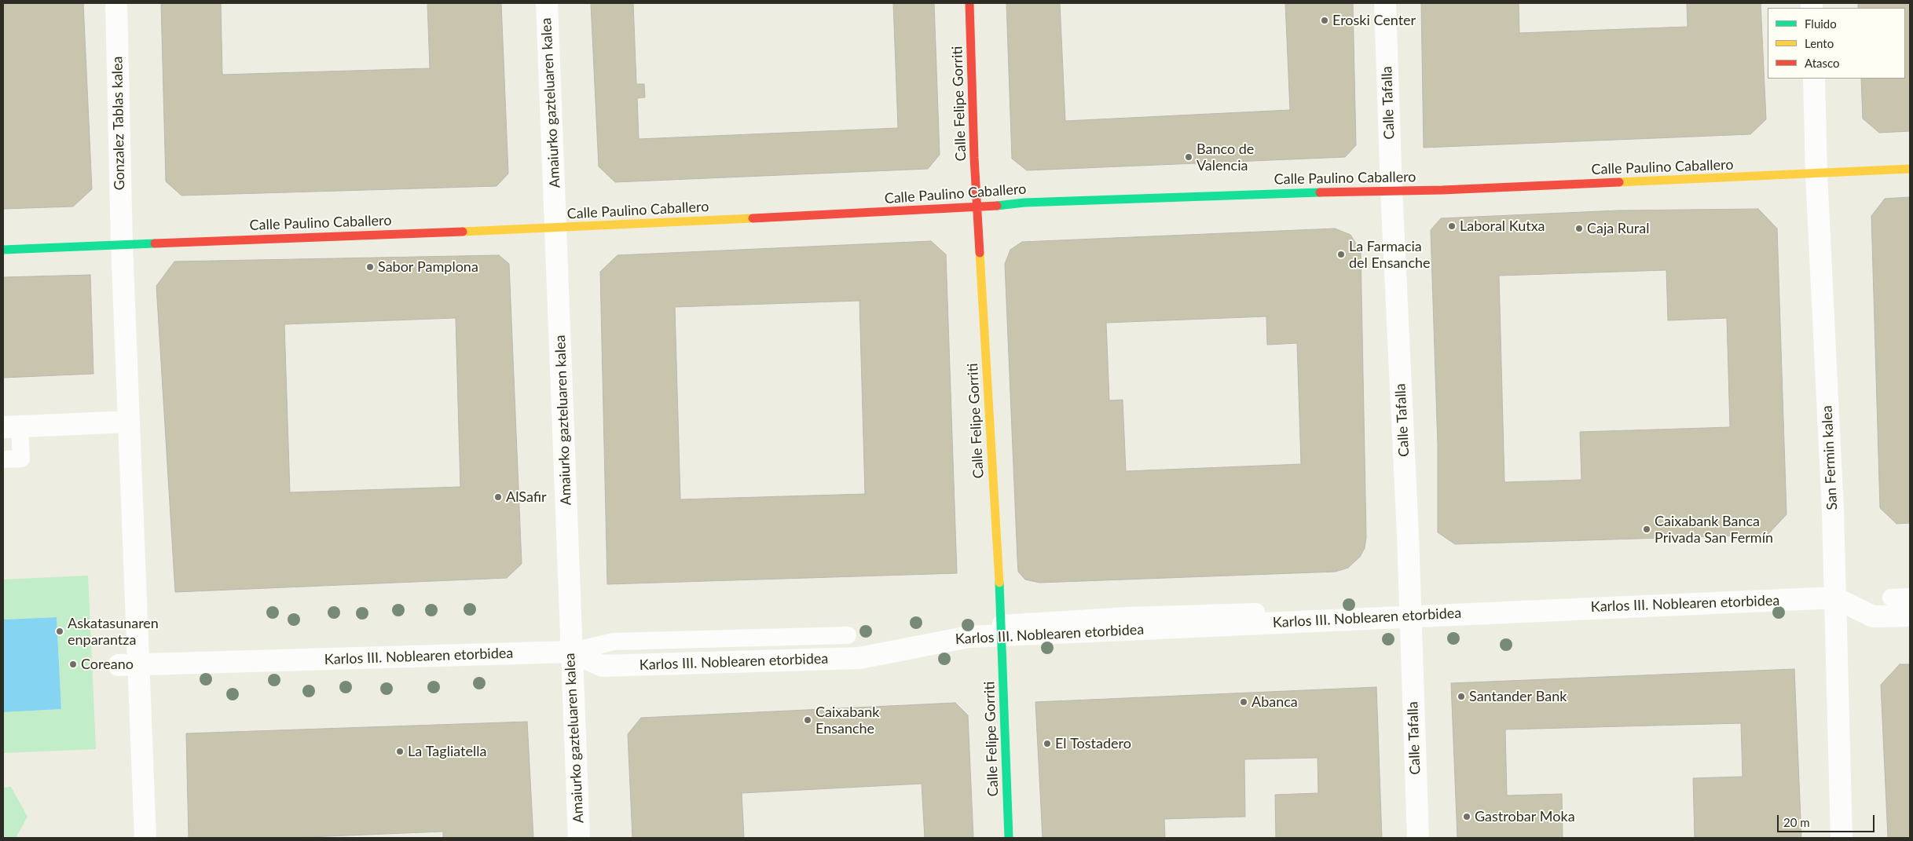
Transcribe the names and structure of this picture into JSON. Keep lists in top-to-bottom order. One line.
{"streets":{"street":["Amaiurko gazteluaren kalea","Calle Tafalla","Calle Felipe Gorriti","Gonzalez Tablas kalea","Calle Paulino Caballero","San Fermin kalea","Karlos III. Noblearen etorbidea"]},"crossings":[["Amaiurko gazteluaren kalea","Calle Paulino Caballero"],["Amaiurko gazteluaren kalea","Karlos III. Noblearen etorbidea"],["Calle Tafalla","Calle Paulino Caballero"],["Calle Tafalla","Karlos III. Noblearen etorbidea"],["Calle Felipe Gorriti","Calle Paulino Caballero"],["Calle Felipe Gorriti","Karlos III. Noblearen etorbidea"],["Gonzalez Tablas kalea","Calle Paulino Caballero"],["Calle Paulino Caballero","San Fermin kalea"],["San Fermin kalea","Karlos III. Noblearen etorbidea"]],"places":["Eroski Center","Banco de Valencia","Laboral Kutxa","Caja Rural","La Farmacia del Ensanche","Sabor Pamplona","AlSafir","Caixabank Banca Privada San Fermín","Askatasunaren enparantza","Coreano","Santander Bank","Abanca","Caixabank Ensanche","El Tostadero","La Tagliatella","Gastrobar Moka"],"legend":["Fluido","Lento","Atasco"],"scale_bar":"20 m"}
